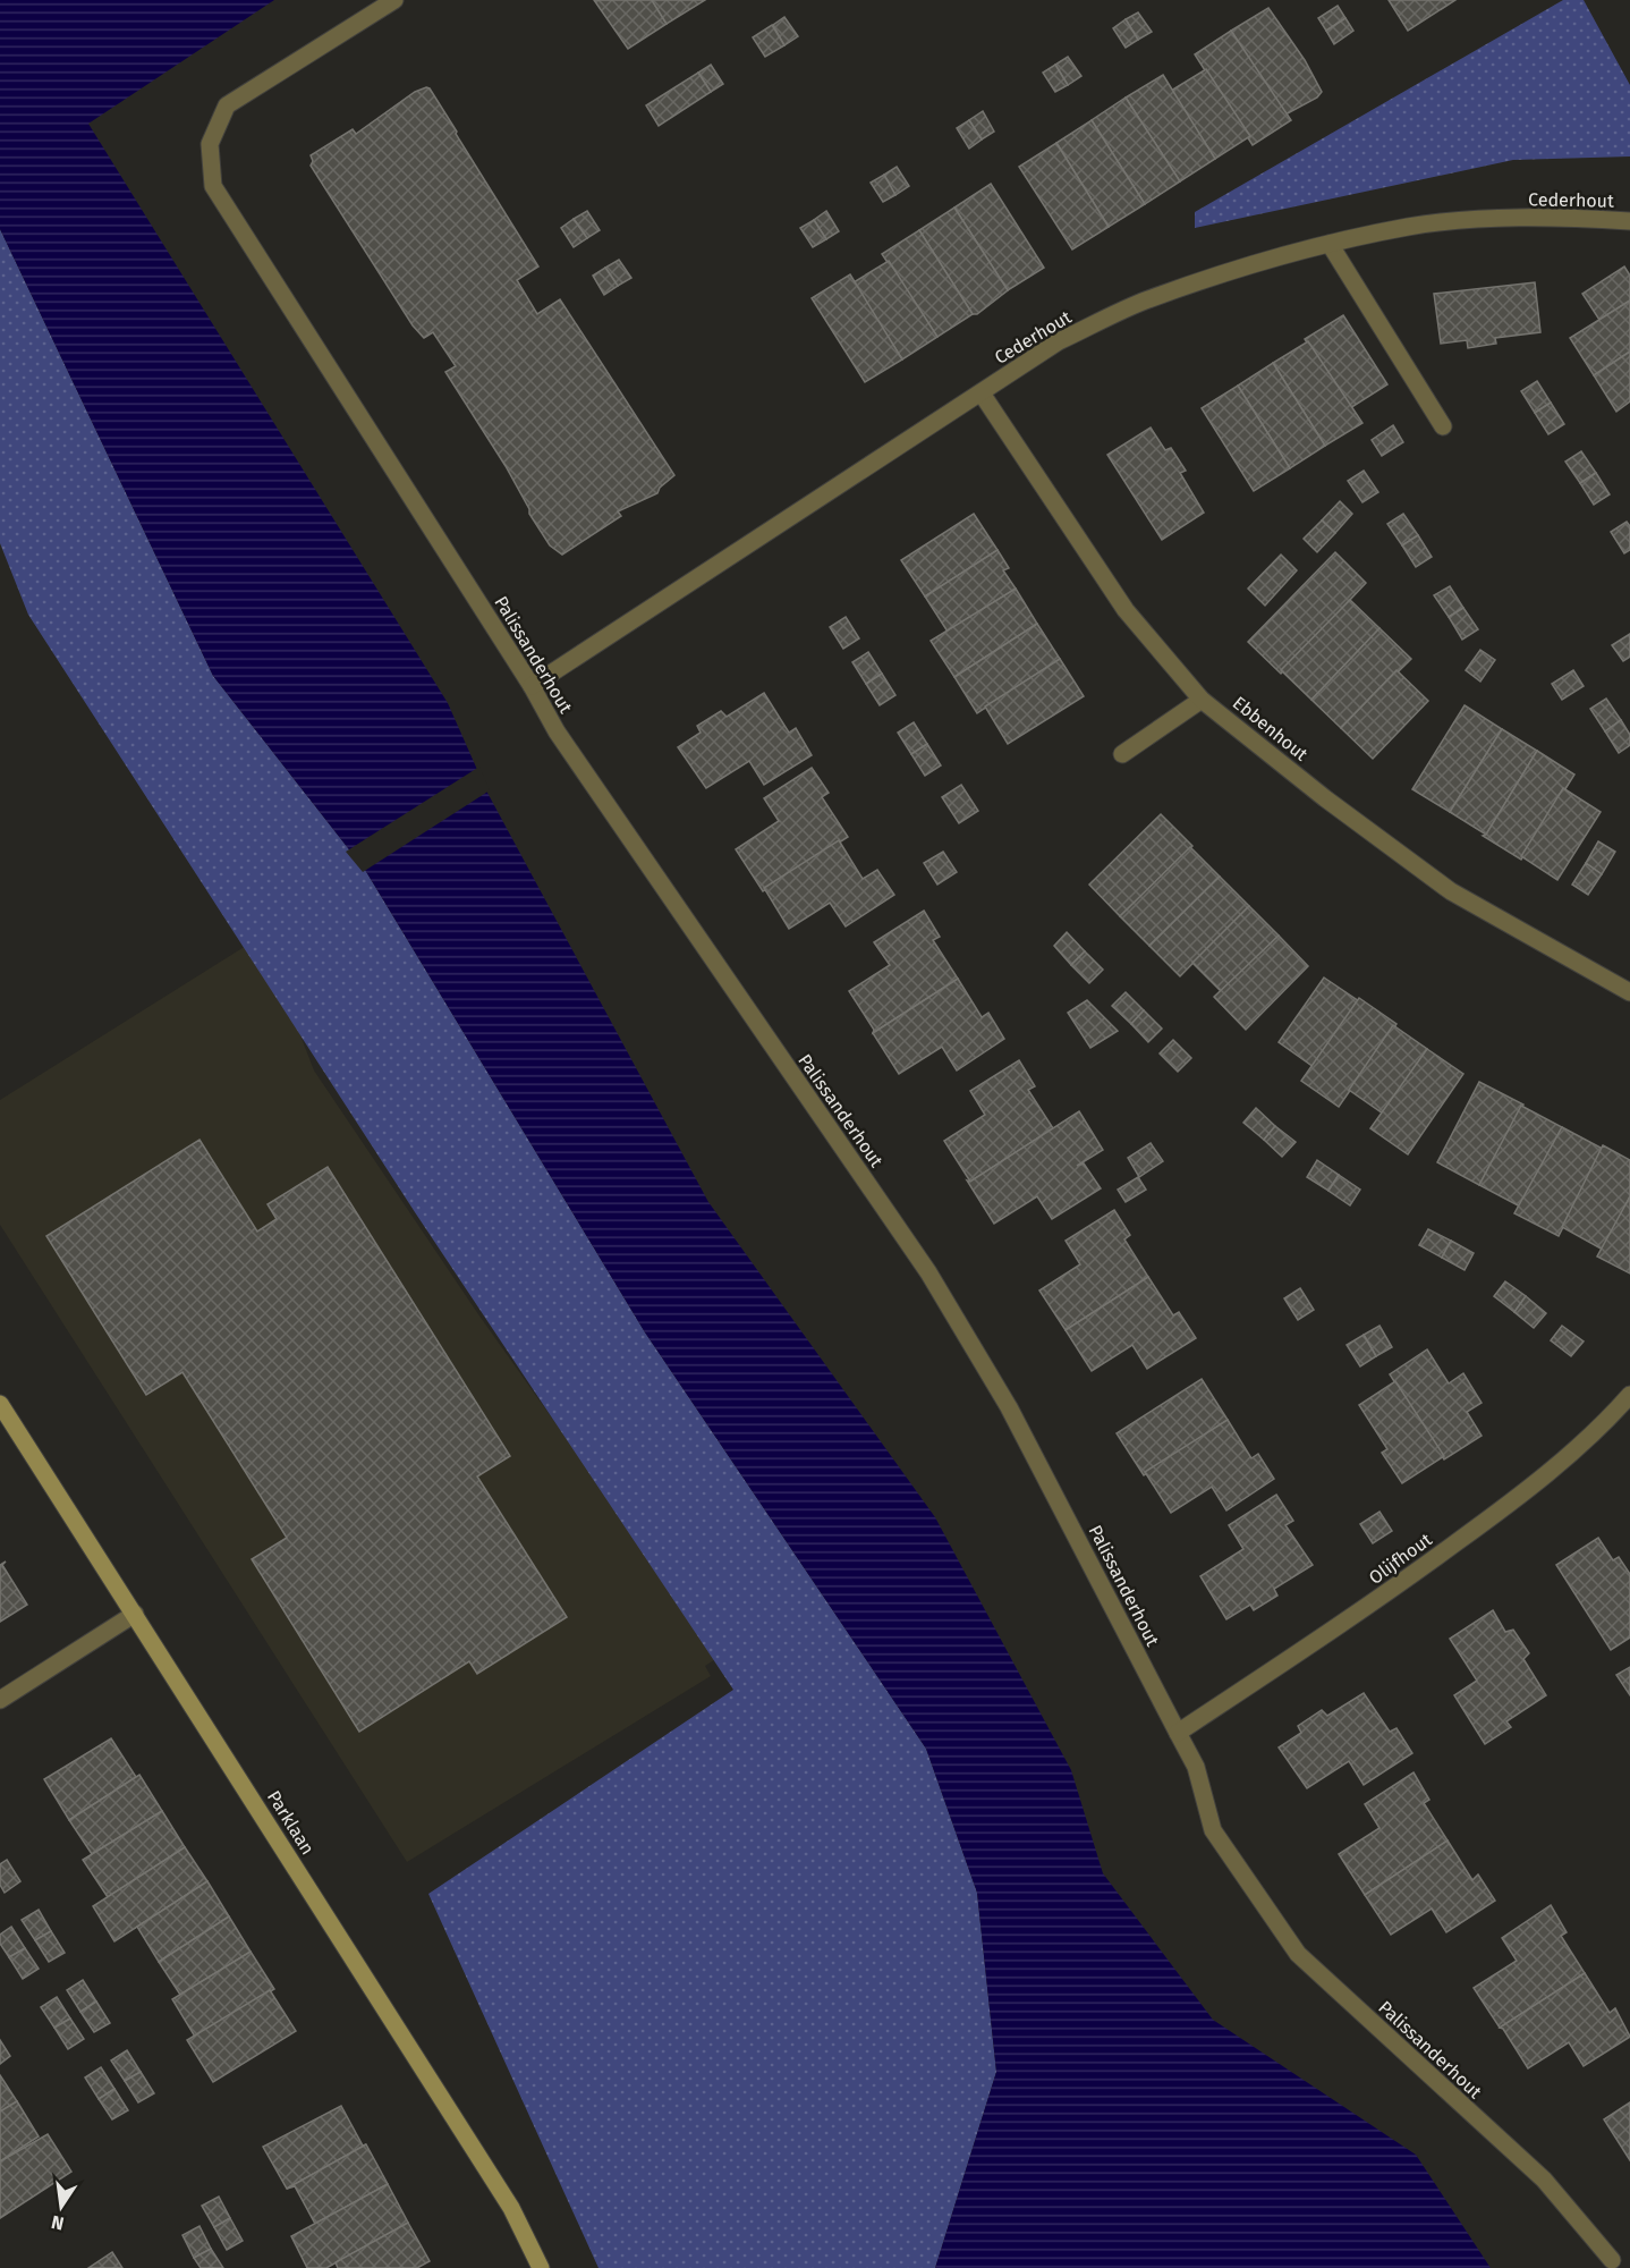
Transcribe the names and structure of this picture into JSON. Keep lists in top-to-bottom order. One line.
{"streets":{"street":["Cederhout","Palissanderhout","Ebbenhout","Olijfhout","Parklaan"]},"crossings":[["Cederhout","Palissanderhout"],["Cederhout","Ebbenhout"],["Palissanderhout","Olijfhout"]],"north":"bottom"}
